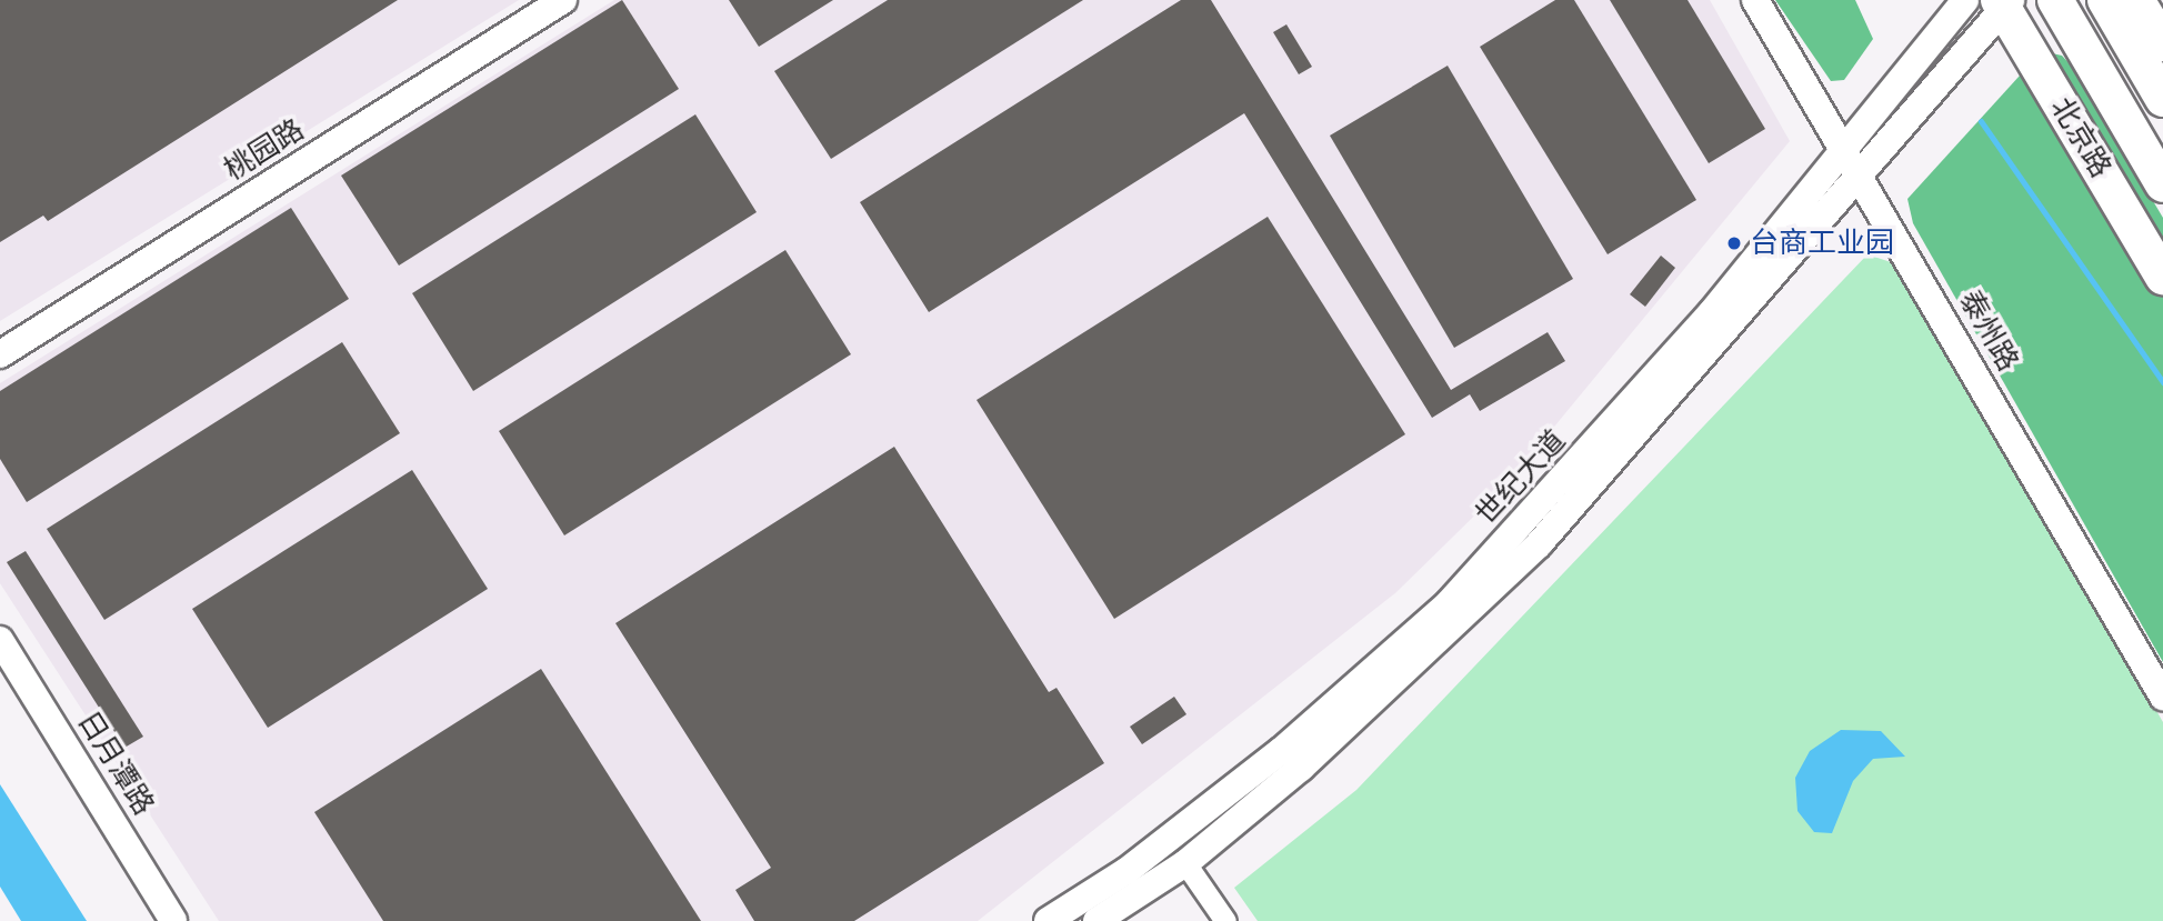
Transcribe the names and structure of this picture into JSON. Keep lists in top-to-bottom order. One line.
{"streets":{"main road":["北京路"],"street":["桃园路","泰州路","世纪大道","日月潭路"]},"crossings":[["北京路","世纪大道"],["泰州路","世纪大道"]],"places":["台商工业园"]}
